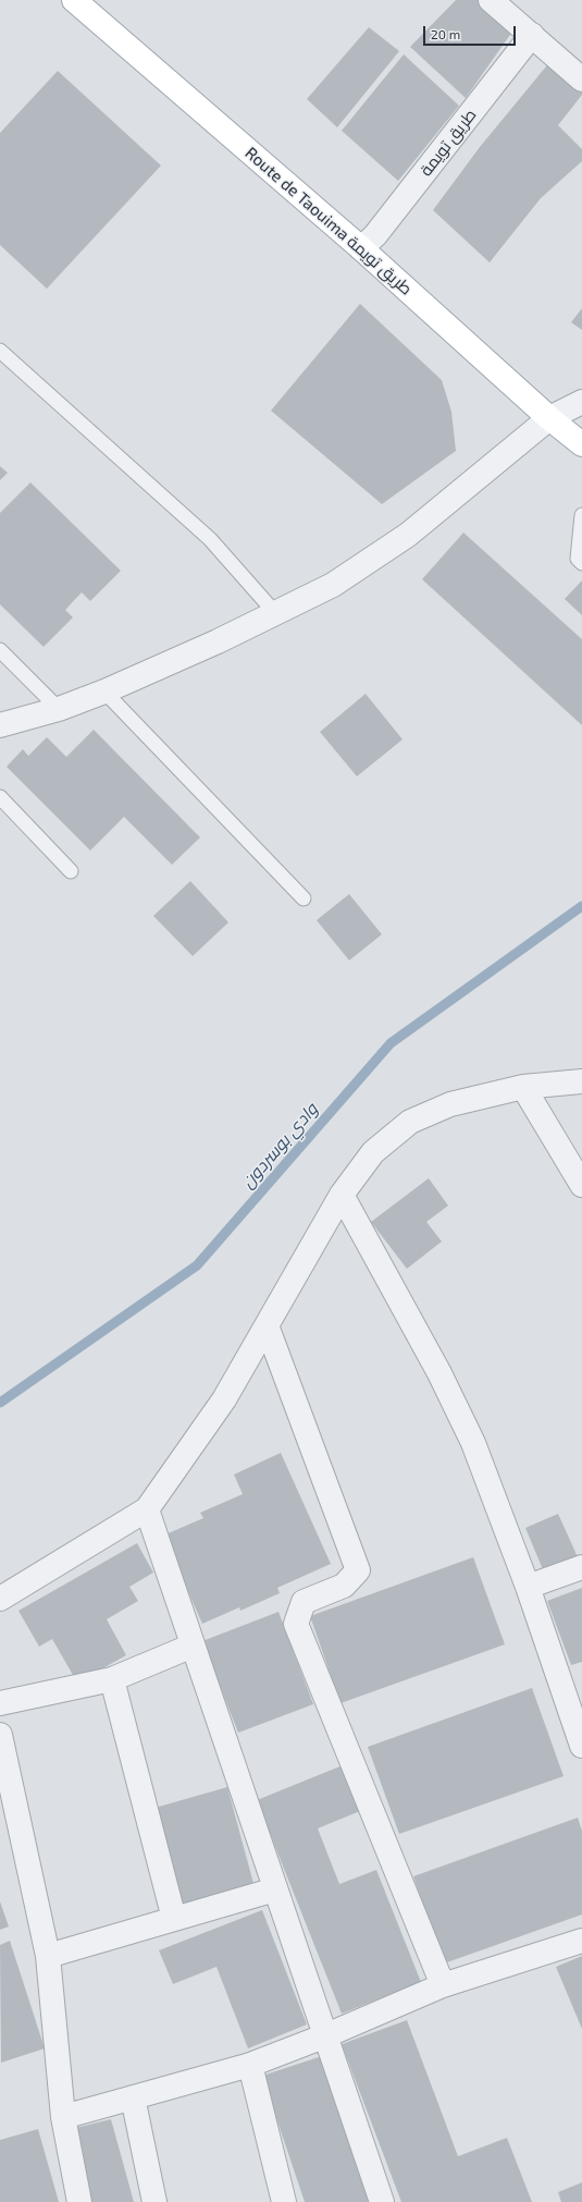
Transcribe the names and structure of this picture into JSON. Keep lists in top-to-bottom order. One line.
{"streets":{"main road":["Route de Taouima طريق تويمة"],"street":["طريق تويمة"]},"crossings":[["طريق تويمة","Route de Taouima طريق تويمة"]],"water":["وادي بوسردون"],"scale_bar":"20 m"}
